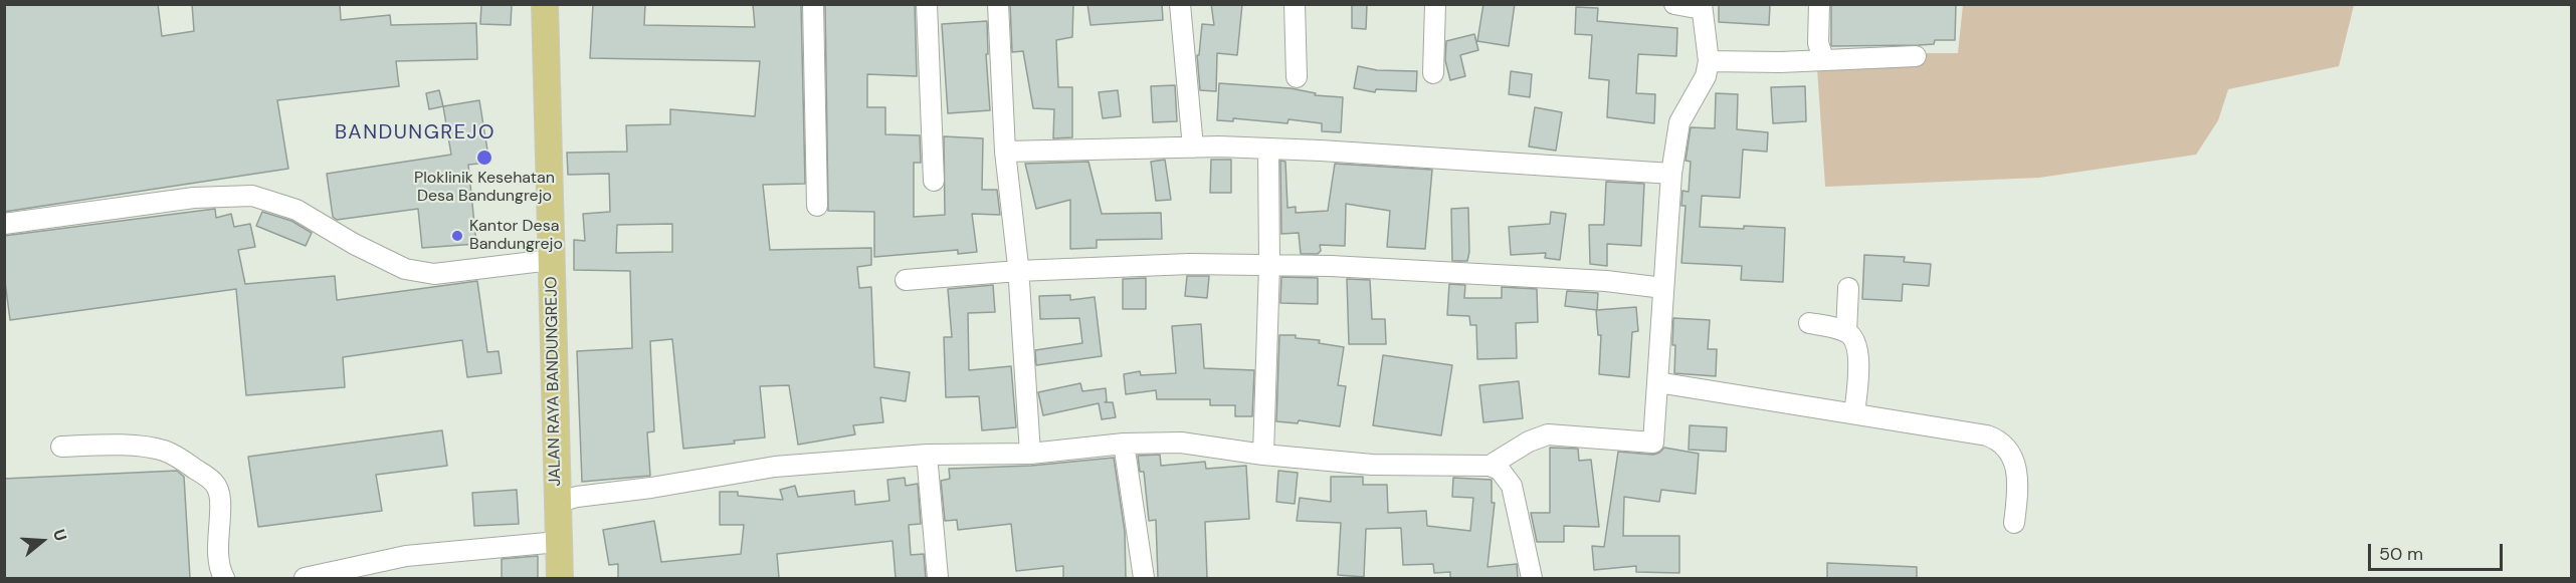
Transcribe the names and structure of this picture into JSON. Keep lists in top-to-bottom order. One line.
{"streets":{"main road":["JALAN RAYA BANDUNGREJO"]},"districts":["BANDUNGREJO"],"places":["Ploklinik Kesehatan Desa Bandungrejo","Kantor Desa Bandungrejo"],"scale_bar":"50 m","north":"right"}
